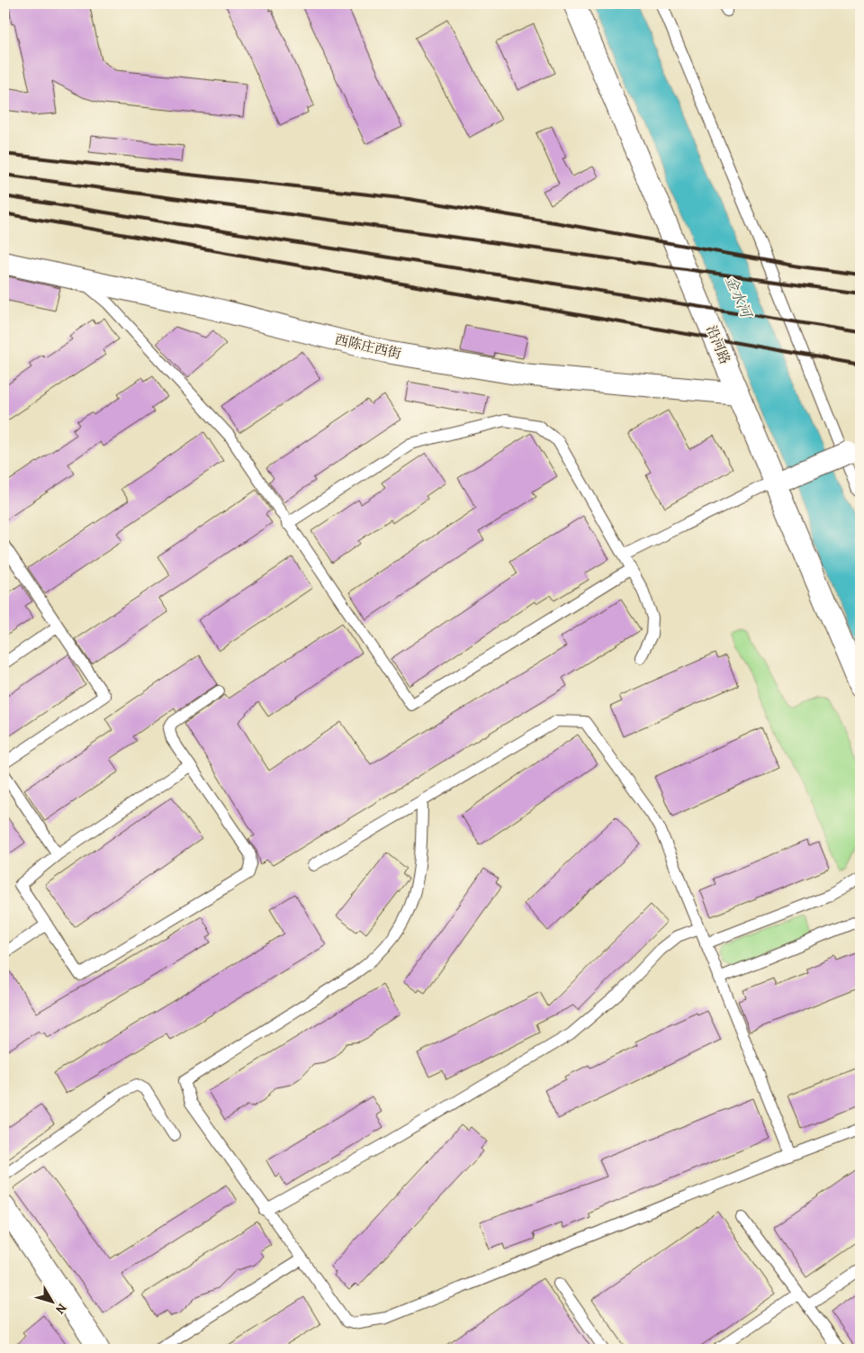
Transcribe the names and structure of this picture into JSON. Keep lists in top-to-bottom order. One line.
{"streets":{"street":["沿河路","西陈庄西街"]},"crossings":[["沿河路","西陈庄西街"]],"water":["金水河"],"north":"bottom right"}
